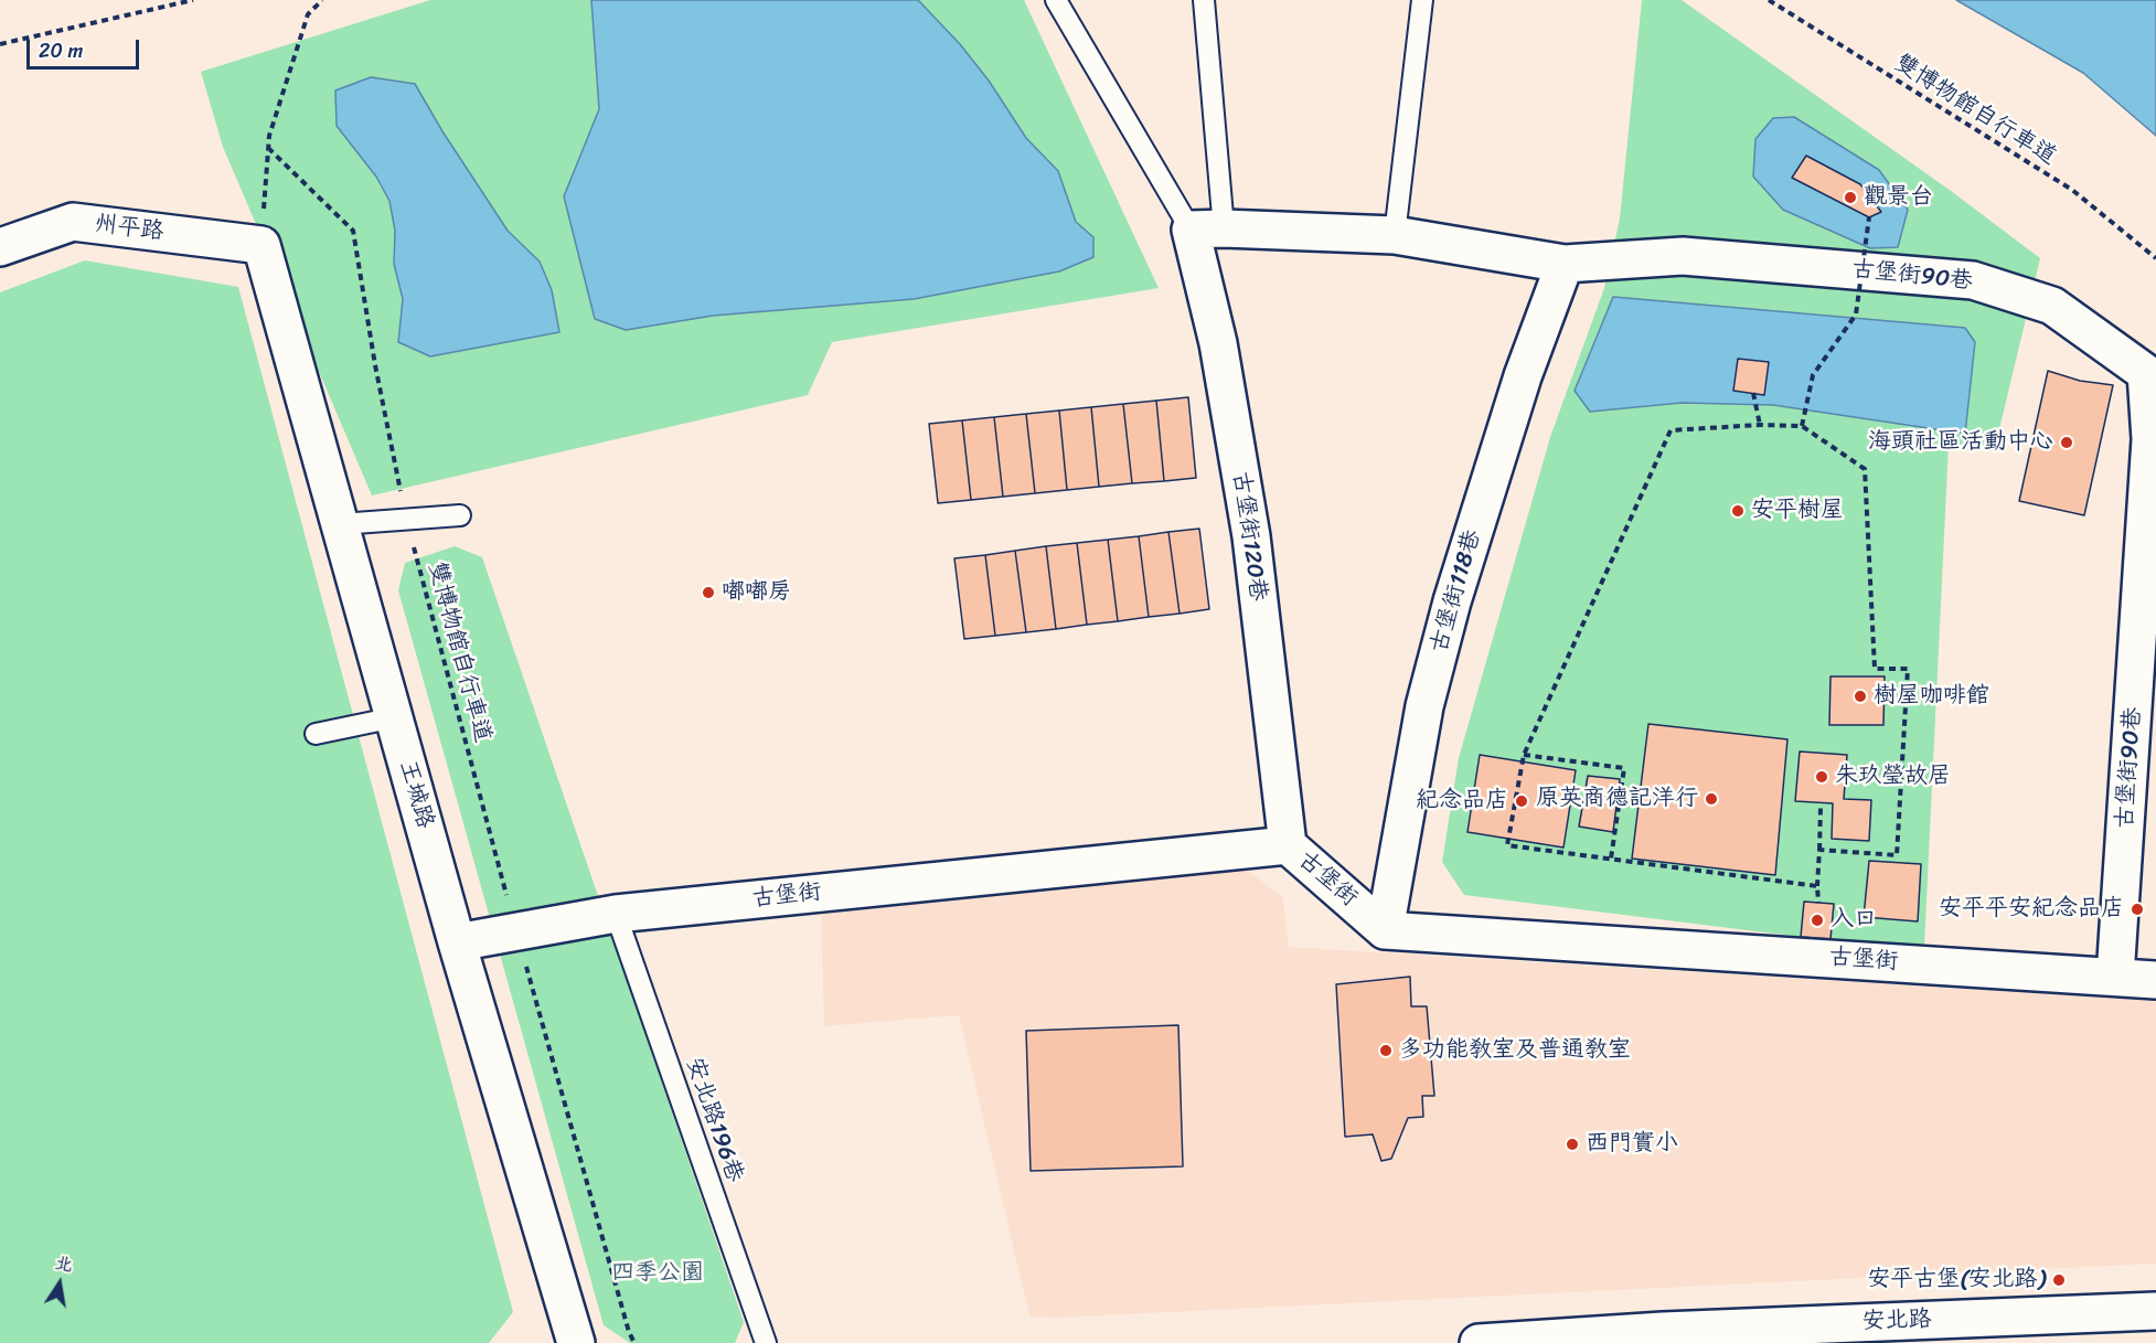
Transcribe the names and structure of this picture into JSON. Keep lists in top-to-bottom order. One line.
{"streets":{"street":["州平路","古堡街90巷","古堡街120巷","古堡街118巷","王城路","古堡街","安北路"],"lane":["安北路196巷"],"path":["雙博物館自行車道"]},"crossings":[["雙博物館自行車道","古堡街"],["州平路","王城路"],["古堡街90巷","古堡街118巷"],["古堡街90巷","古堡街"],["古堡街120巷","古堡街"],["古堡街118巷","古堡街"],["王城路","古堡街"],["古堡街","安北路196巷"]],"parks":["四季公園"],"places":["觀景台","海頭社區活動中心","安平樹屋","嘟嘟房","樹屋咖啡館","朱玖瑩故居","原英商德記洋行","紀念品店","安平平安紀念品店","入口","多功能教室及普通教室","西門實小","安平古堡(安北路)"],"scale_bar":"20 m","north":"top"}
